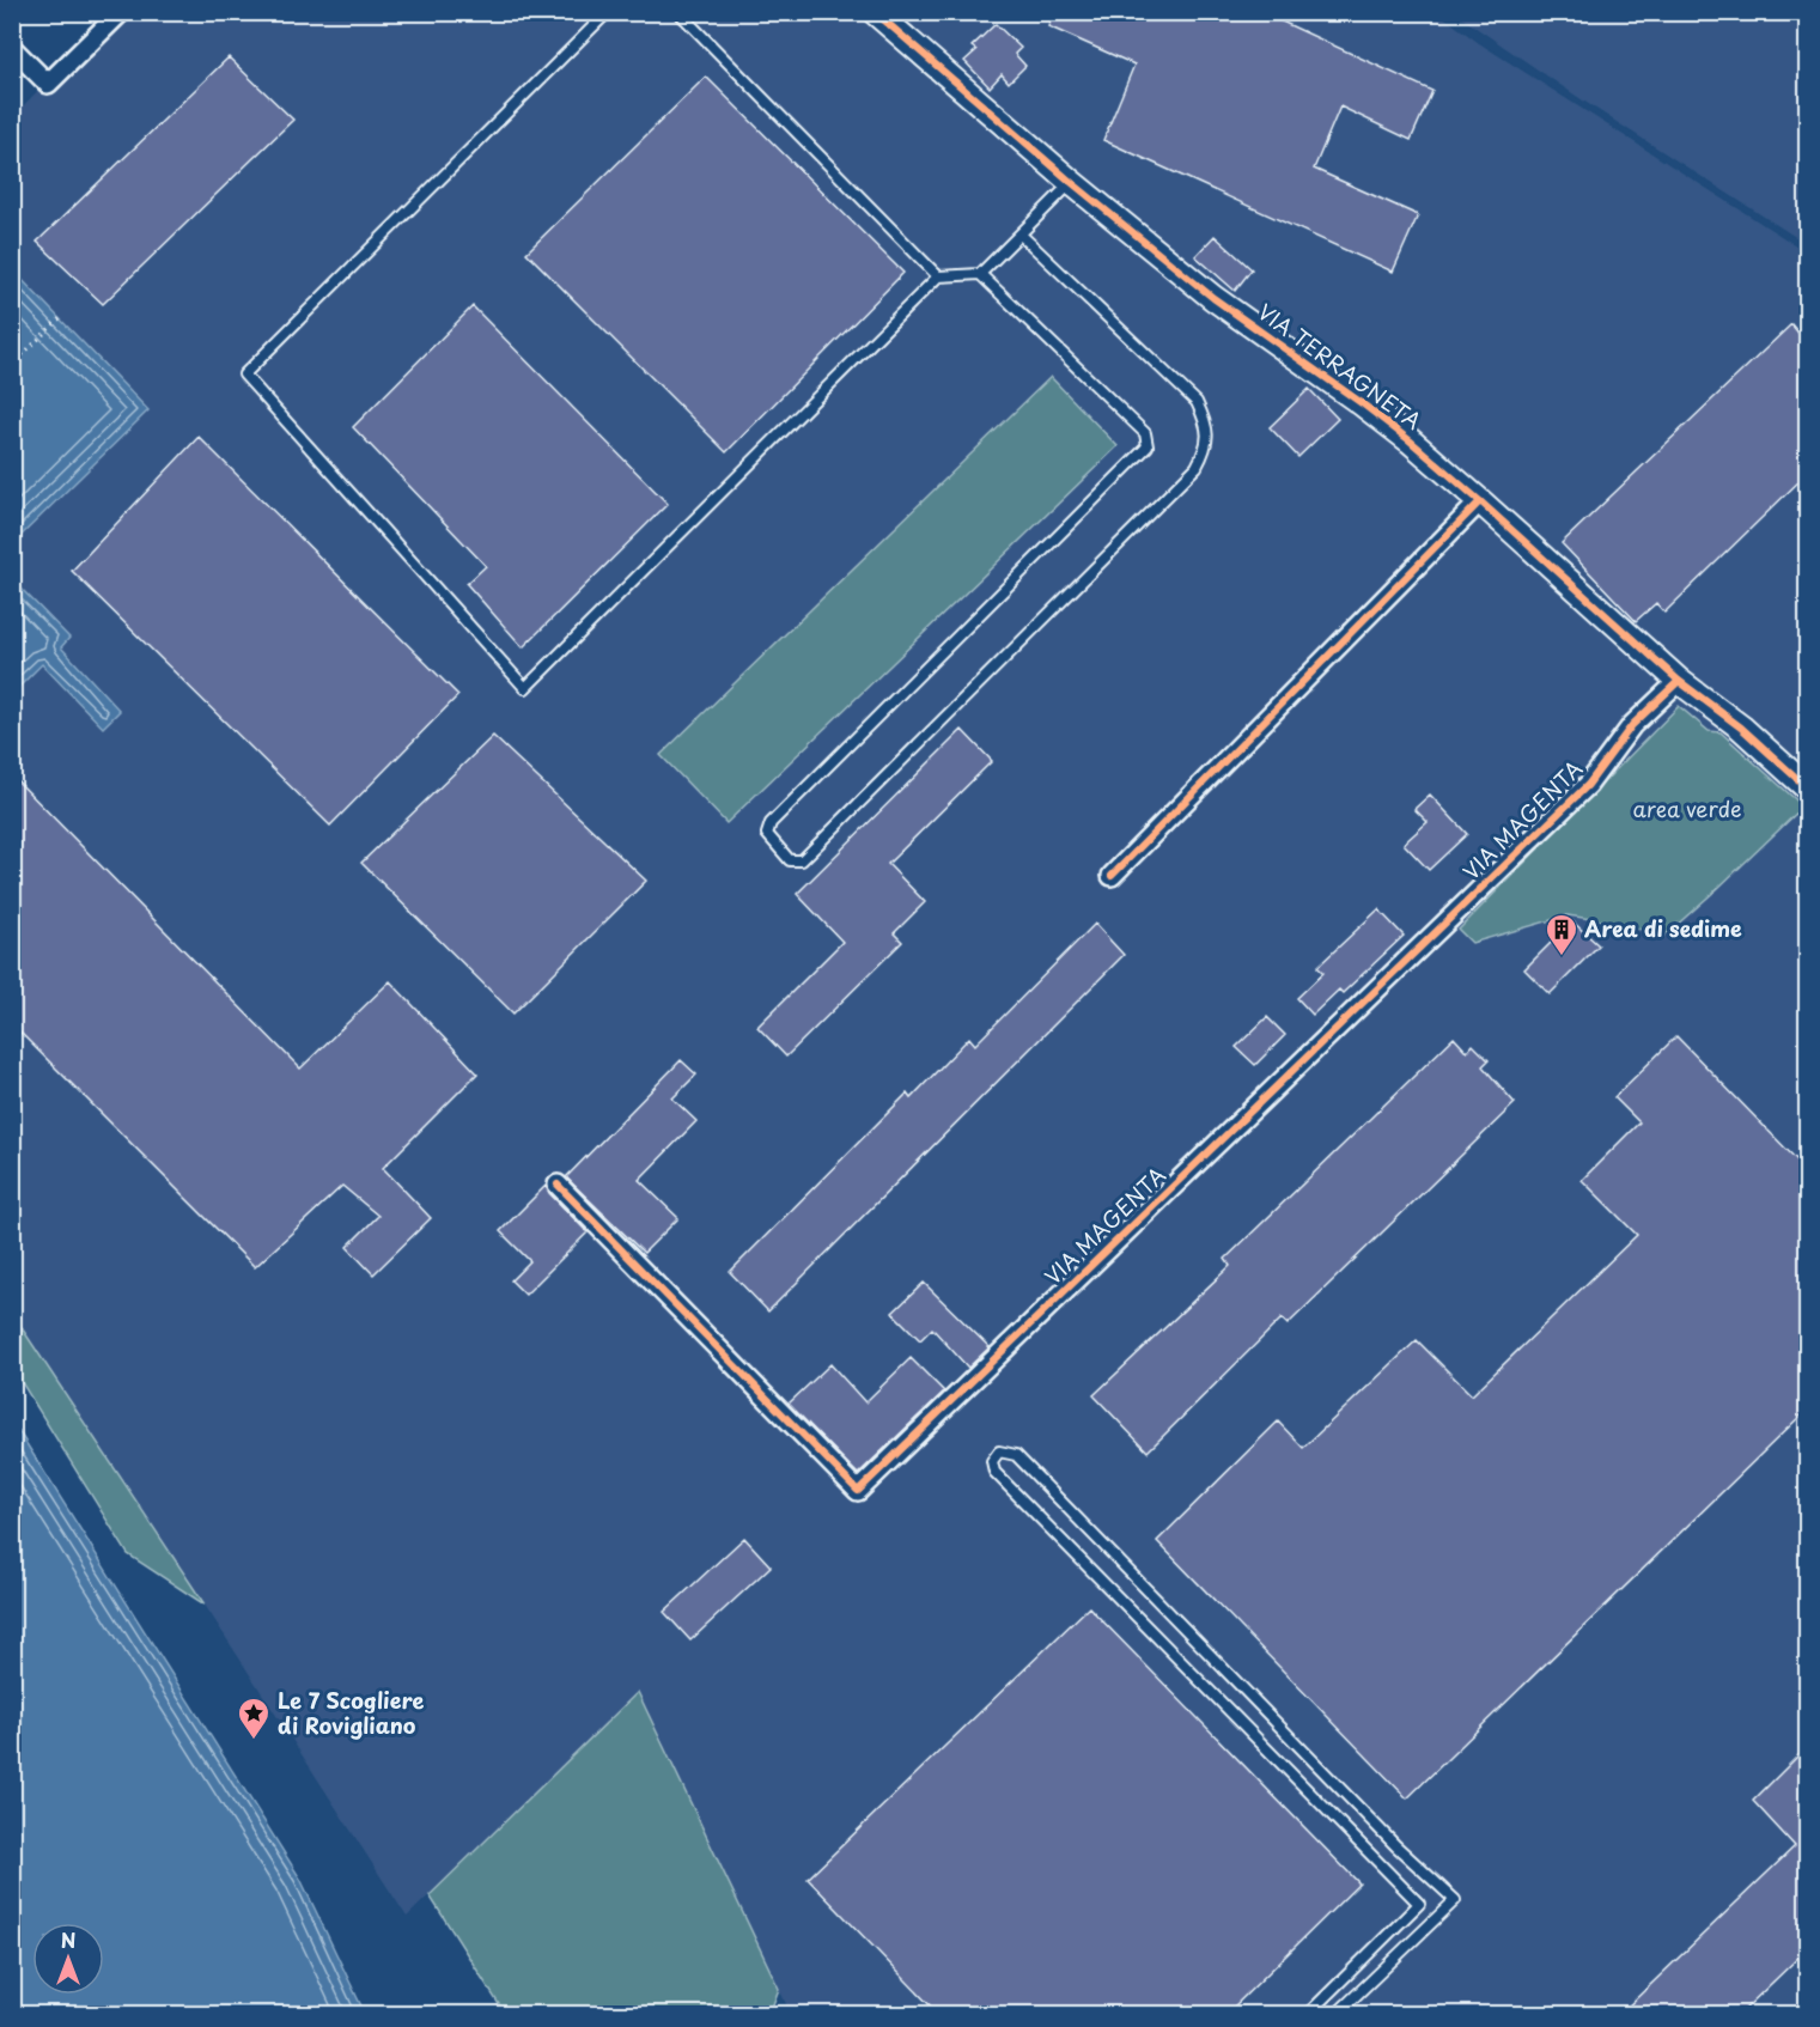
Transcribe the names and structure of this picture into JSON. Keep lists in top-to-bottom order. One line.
{"streets":{"street":["VIA TERRAGNETA","VIA MAGENTA"]},"crossings":[["VIA TERRAGNETA","VIA MAGENTA"]],"parks":["area verde"],"places":{"building":["Area di sedime"],"place":["Le 7 Scogliere di Rovigliano"]},"north":"top"}
